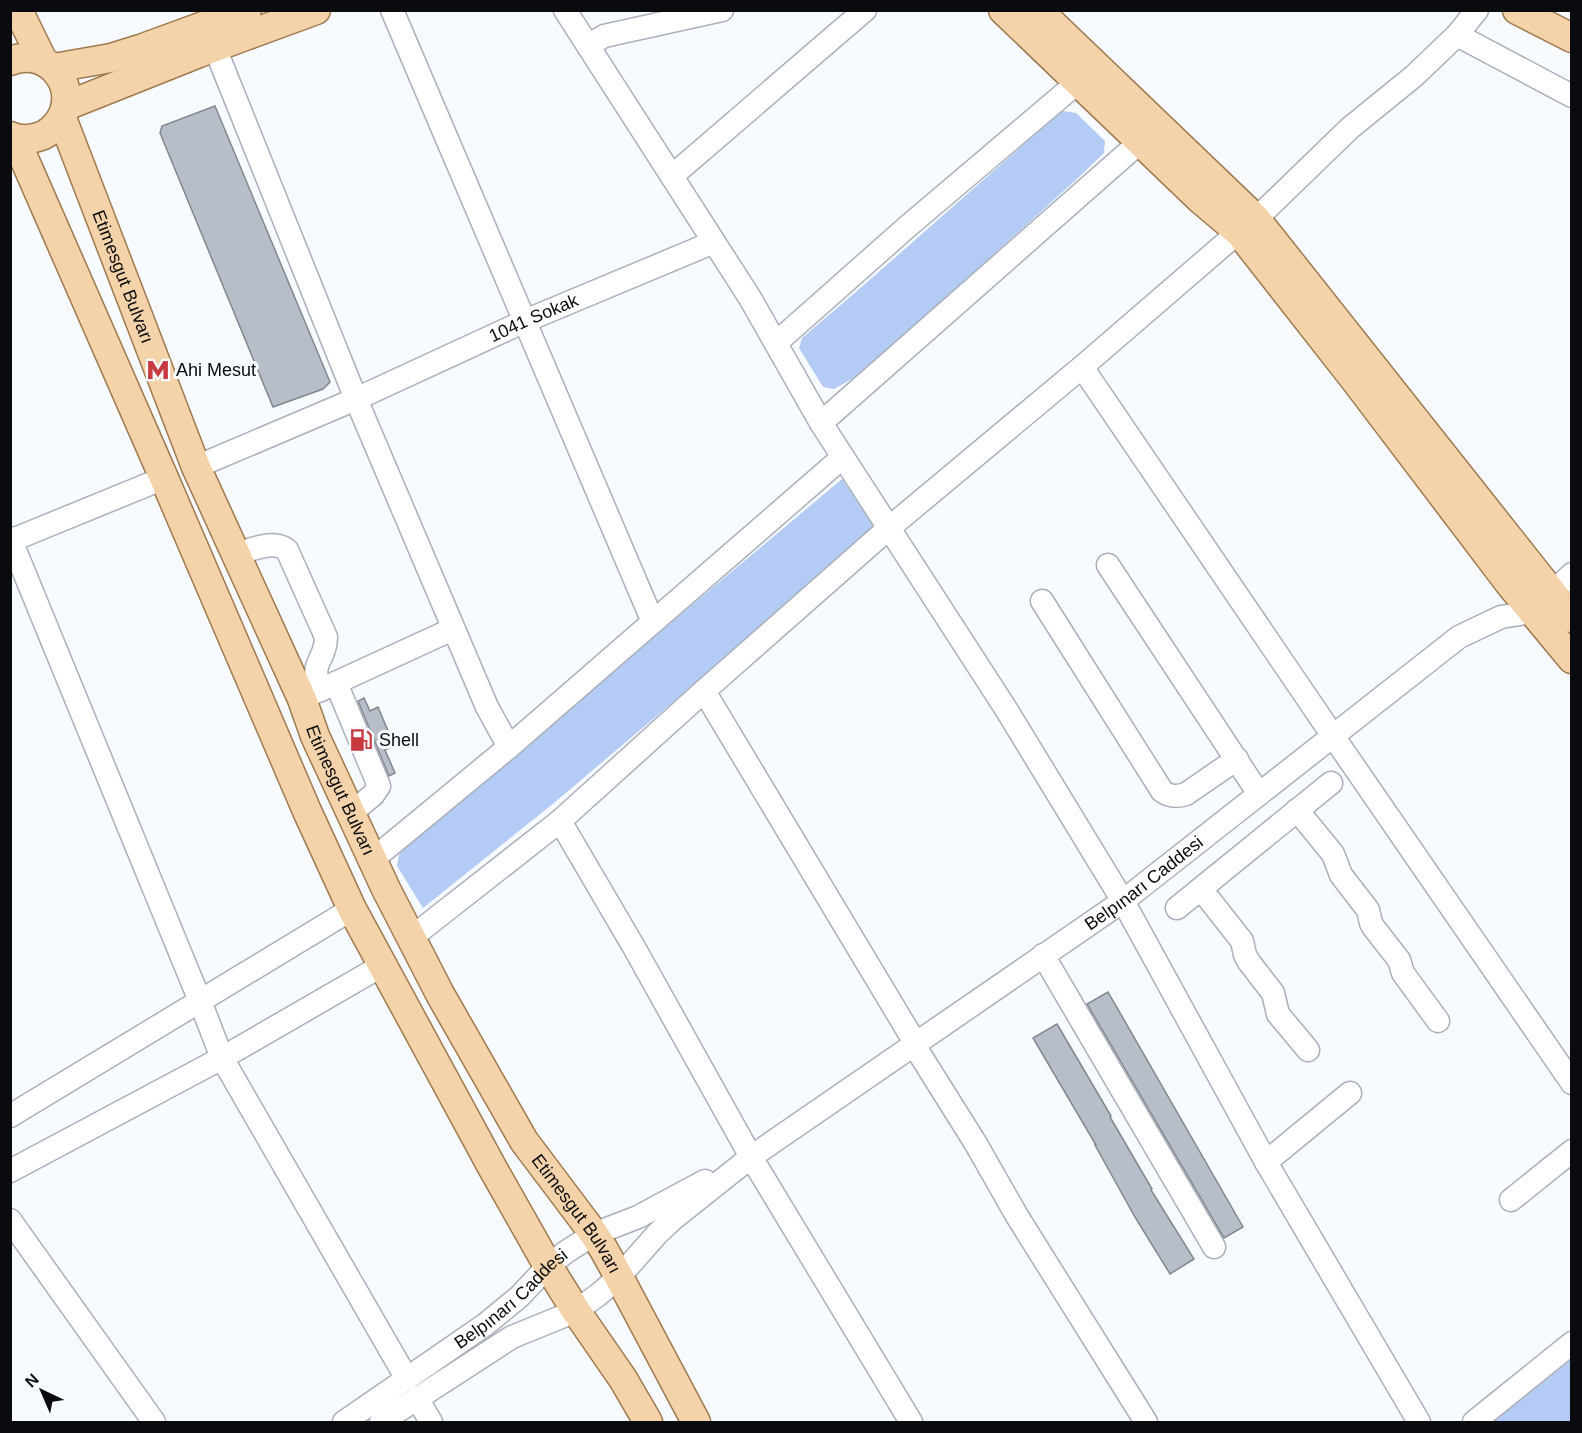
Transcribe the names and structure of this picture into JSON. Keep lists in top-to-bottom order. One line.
{"streets":{"main road":["Etimesgut Bulvarı"],"street":["1041 Sokak","Belpınarı Caddesi"]},"crossings":[["Etimesgut Bulvarı","1041 Sokak"],["Etimesgut Bulvarı","Belpınarı Caddesi"]],"places":{"metro station":["Ahi Mesut"],"fuel station":["Shell"]},"north":"top left"}
